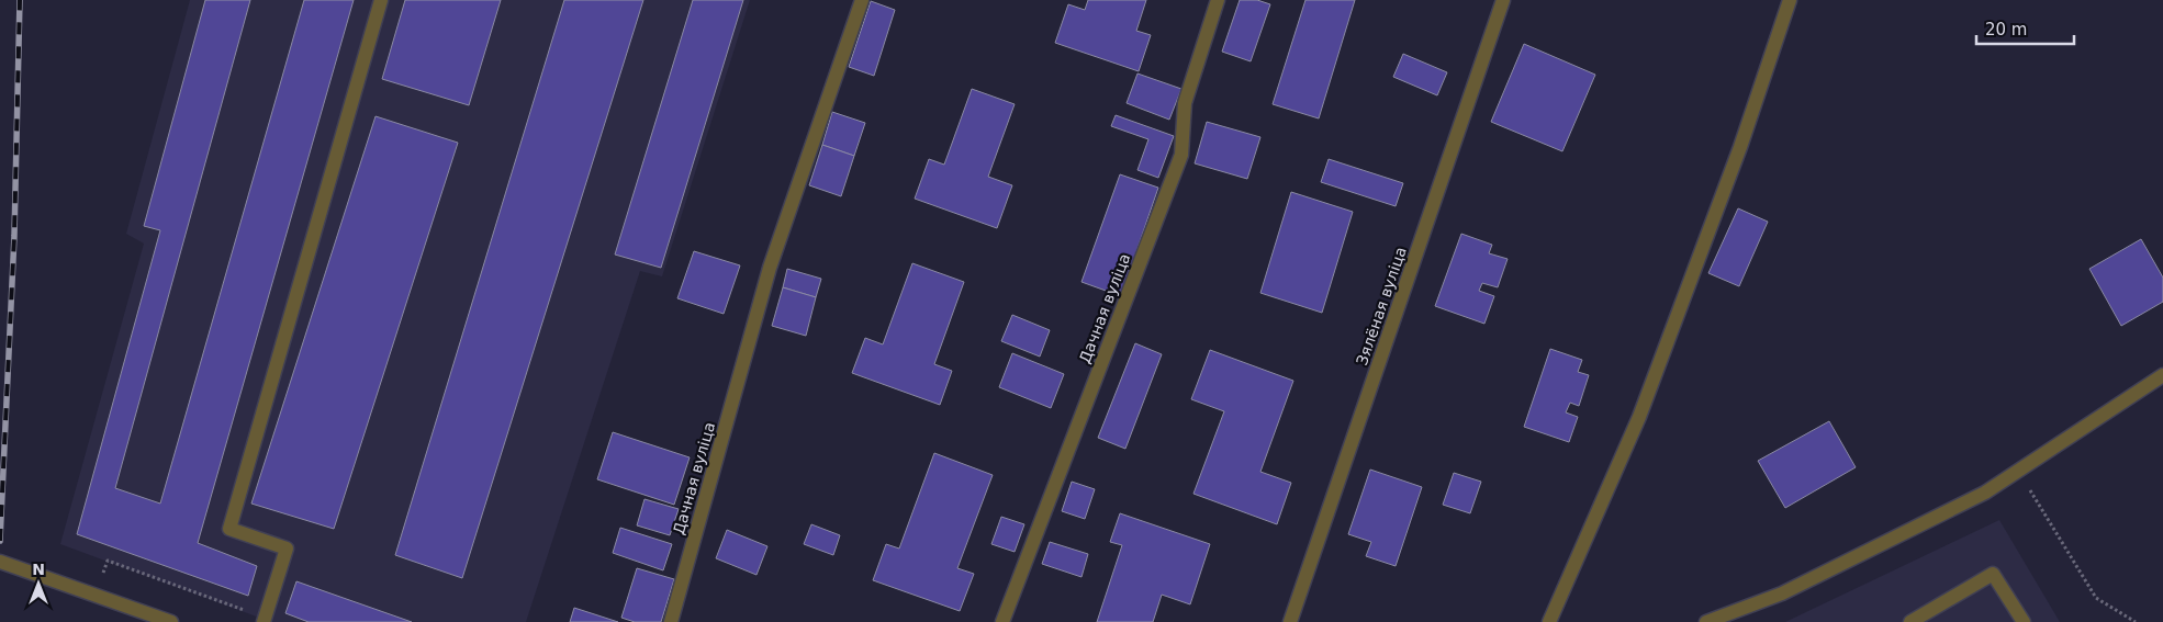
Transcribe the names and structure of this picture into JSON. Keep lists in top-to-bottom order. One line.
{"streets":{"street":["Зялёная вуліца","Дачная вуліца"]},"scale_bar":"20 m","north":"top"}
